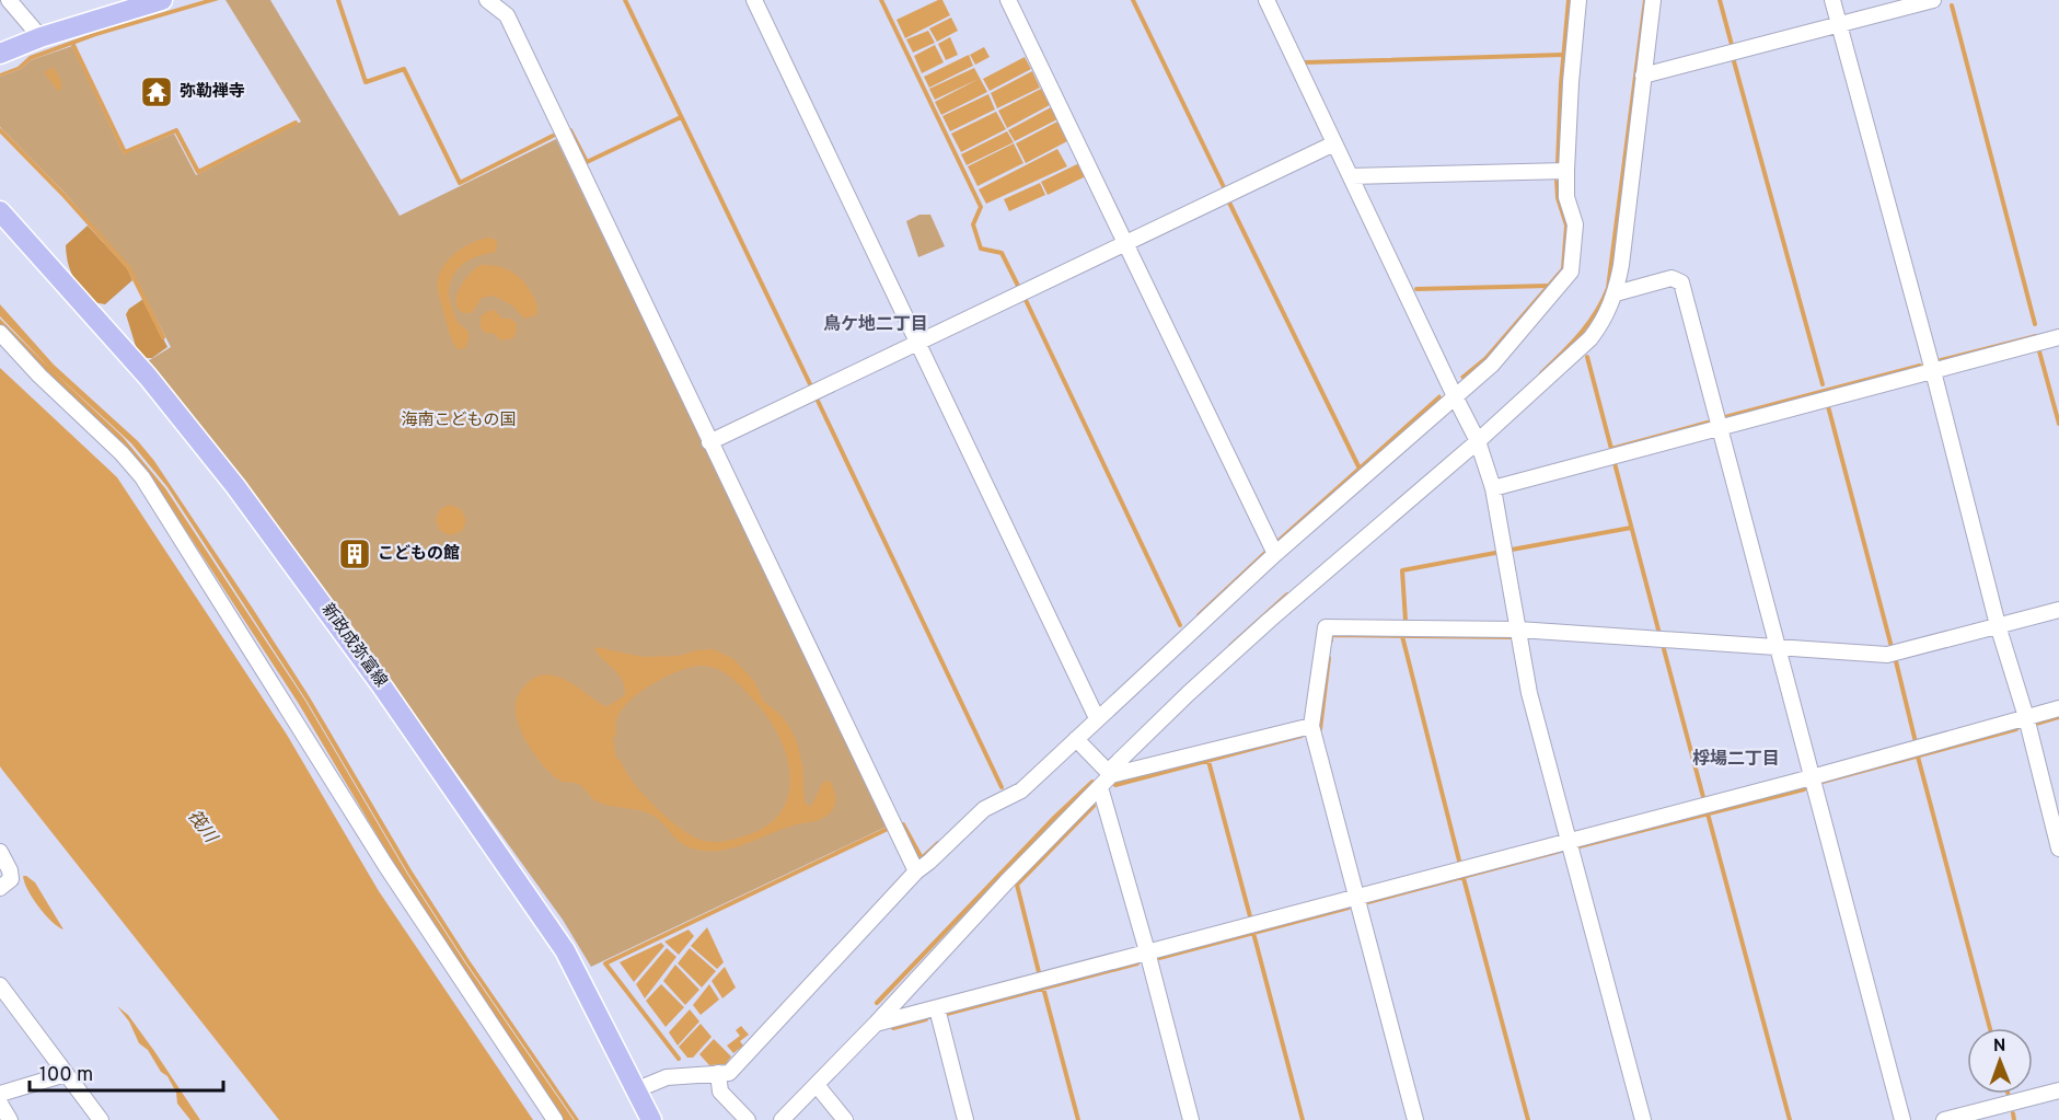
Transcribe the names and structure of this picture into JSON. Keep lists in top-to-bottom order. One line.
{"streets":{"main road":["新政成弥富線"]},"districts":["鳥ケ地二丁目","桴場二丁目"],"water":["筏川"],"parks":["海南こどもの国"],"places":{"temple":["弥勒禅寺"],"building":["こどもの館"]},"scale_bar":"100 m","north":"top"}
